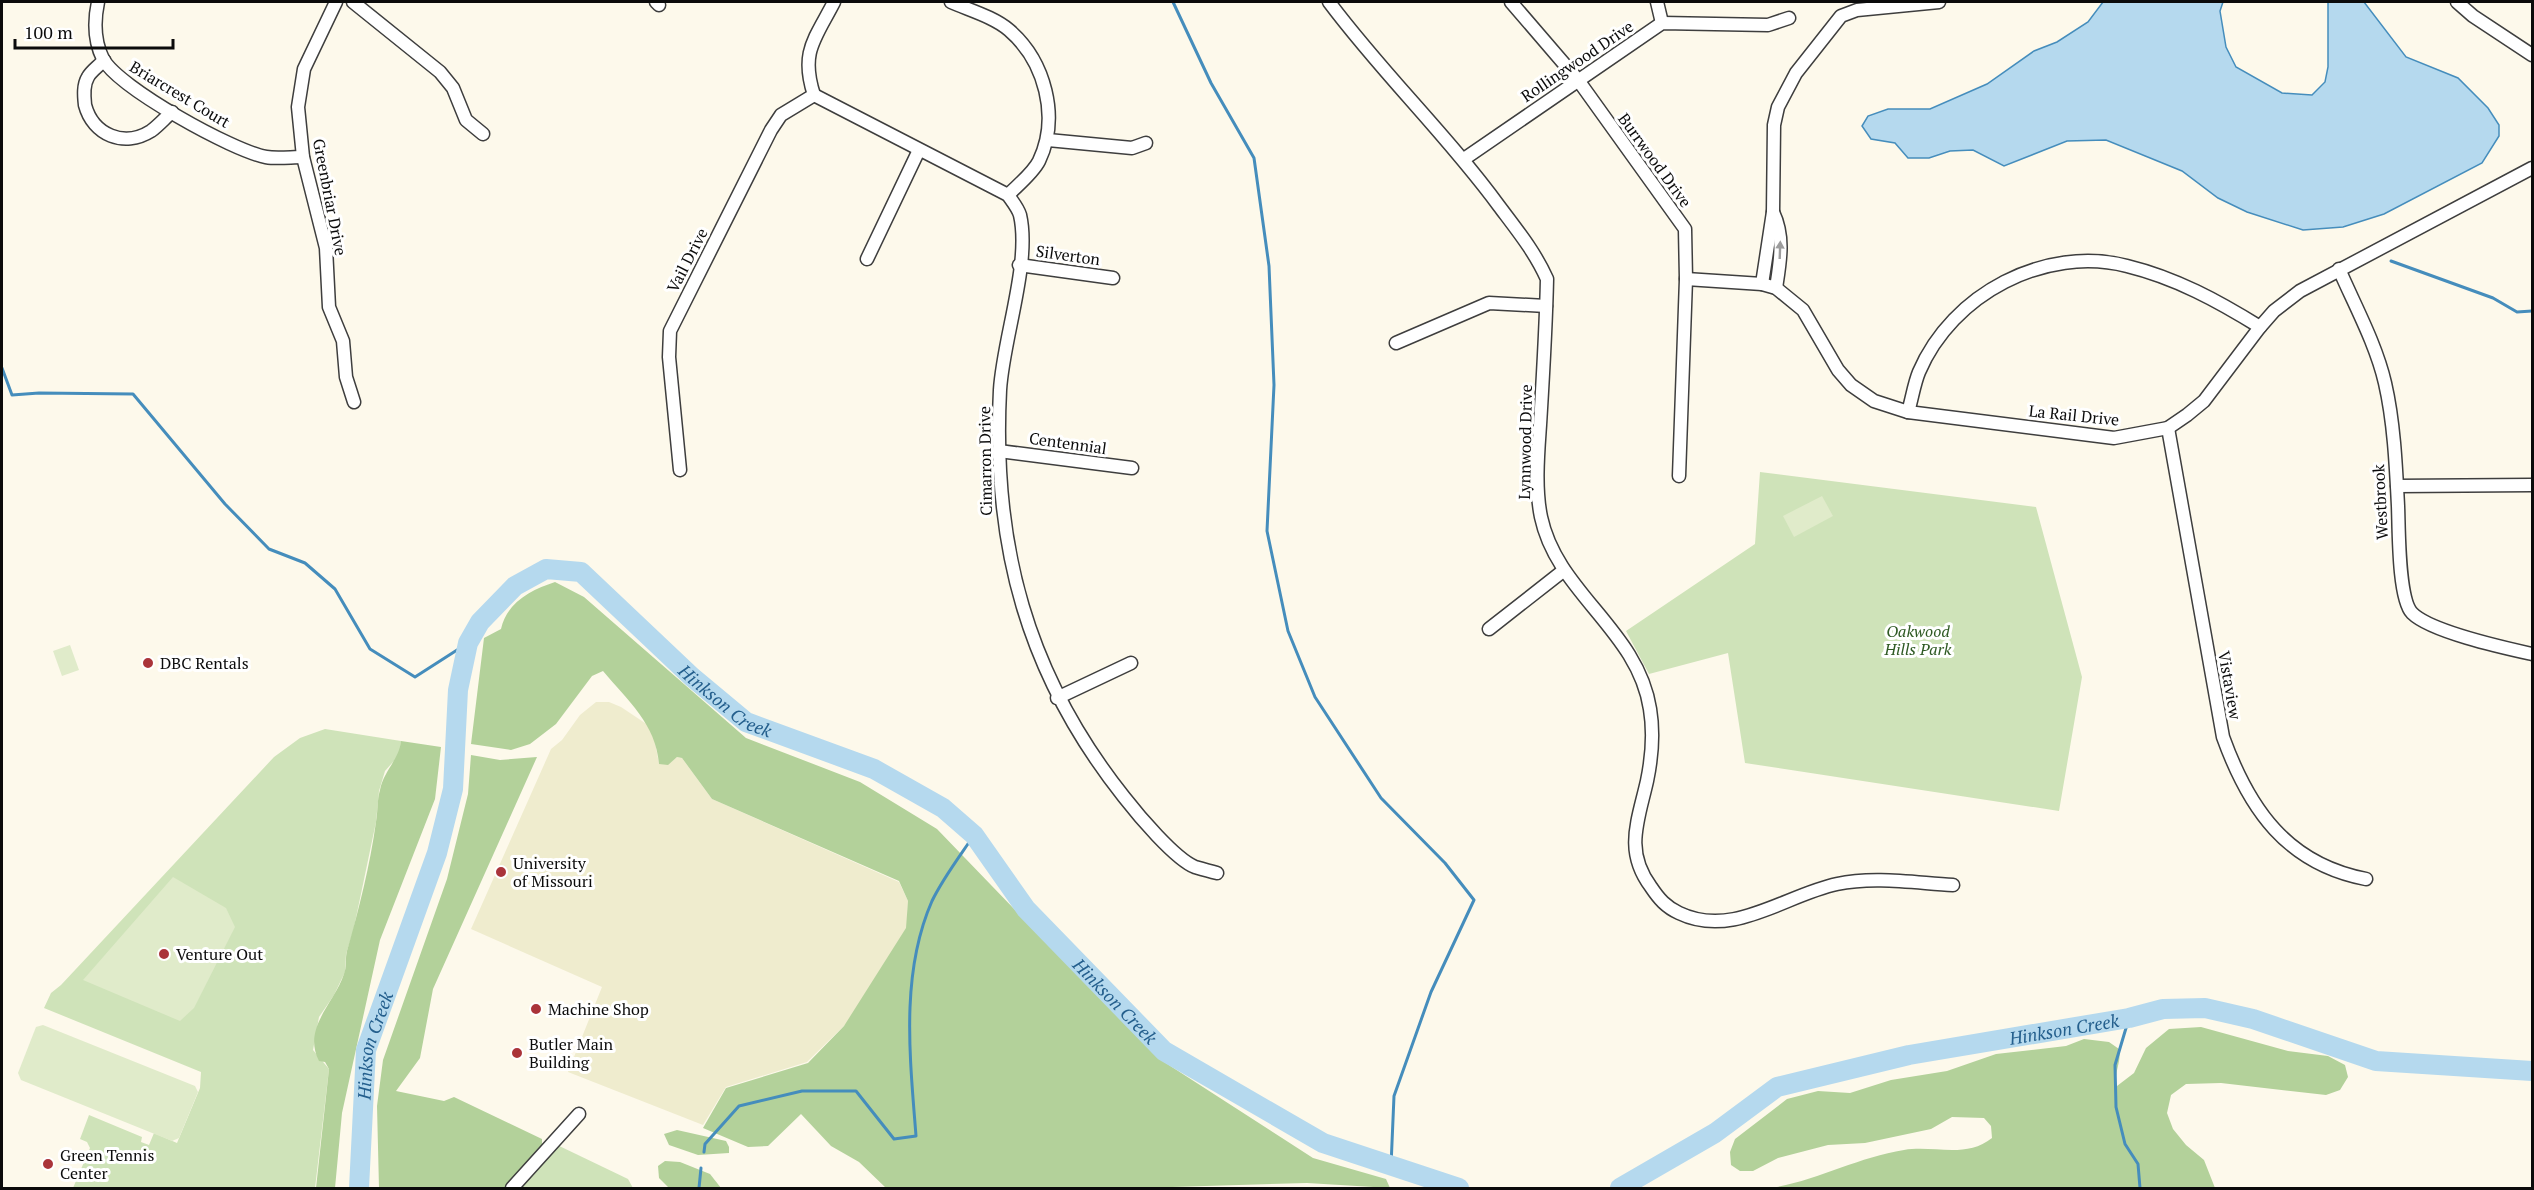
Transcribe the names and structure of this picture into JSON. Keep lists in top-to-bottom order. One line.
{"streets":{"street":["Rollingwood Drive","Briarcrest Court","Burrwood Drive","Greenbriar Drive","Silverton","Vail Drive","La Rail Drive","Lynnwood Drive","Centennial","Cimarron Drive","Westbrook","Vistaview"]},"crossings":[["Rollingwood Drive","Burrwood Drive"],["Rollingwood Drive","Lynnwood Drive"],["Briarcrest Court","Greenbriar Drive"],["Burrwood Drive","La Rail Drive"],["Silverton","Cimarron Drive"],["La Rail Drive","Westbrook"],["La Rail Drive","Vistaview"],["Centennial","Cimarron Drive"]],"water":["Hinkson Creek"],"parks":["Oakwood Hills Park"],"places":["DBC Rentals","University of Missouri","Venture Out","Machine Shop","Butler Main Building","Green Tennis Center"],"scale_bar":"100 m"}
